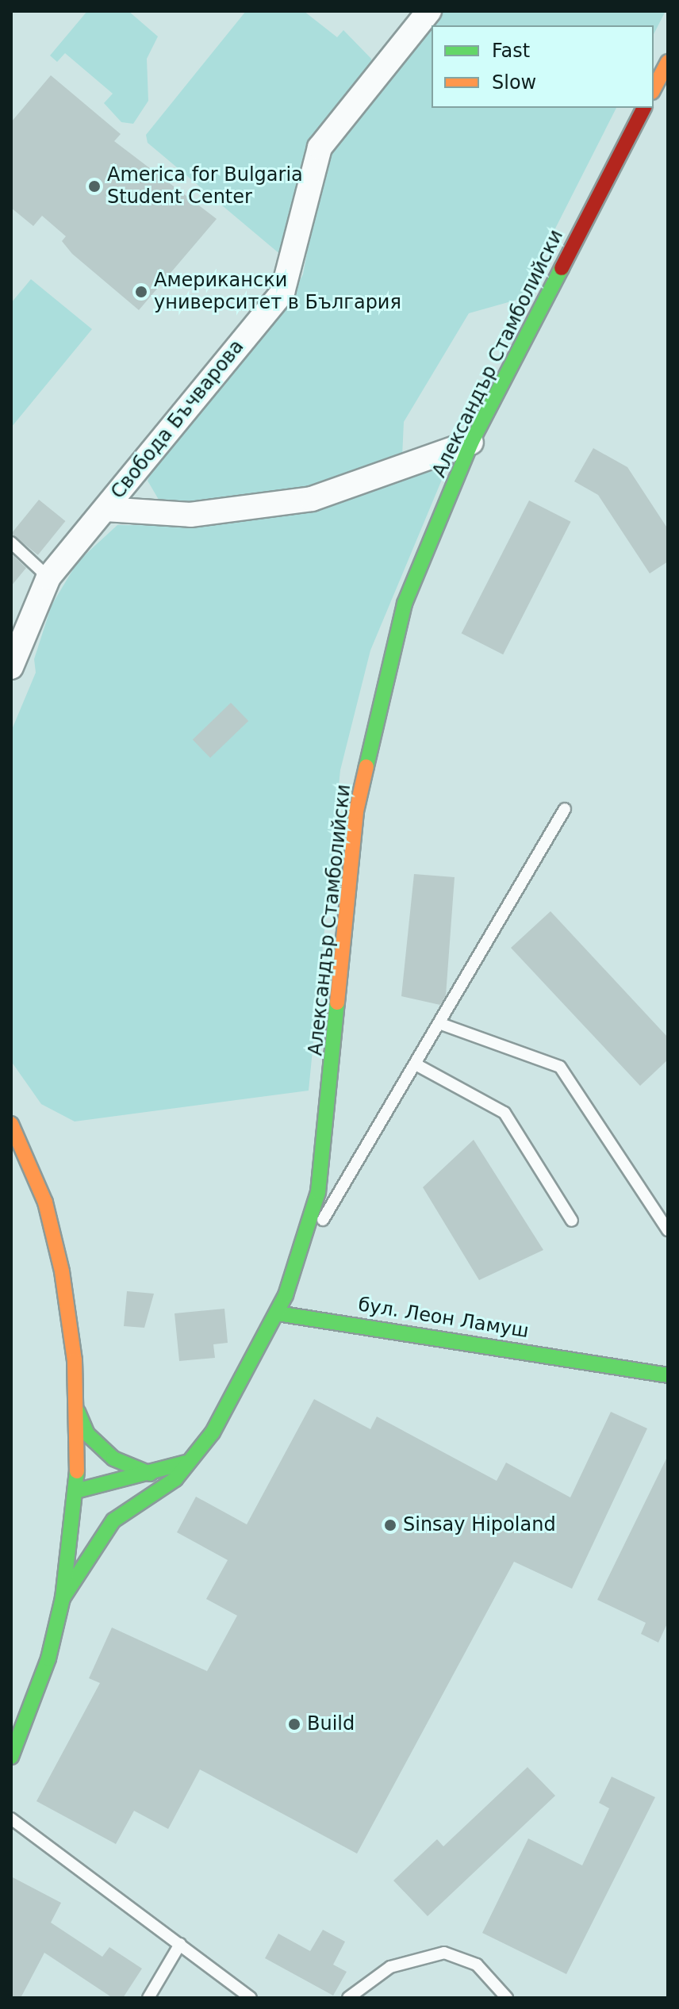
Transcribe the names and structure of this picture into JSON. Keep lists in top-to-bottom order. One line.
{"streets":{"street":["Александър Стамболийски","Свобода Бъчварова","бул. Леон Ламуш"]},"crossings":[["Александър Стамболийски","бул. Леон Ламуш"]],"places":["America for Bulgaria Student Center","Американски университет в България","Sinsay Hipoland","Build"],"legend":["Fast","Slow"]}
